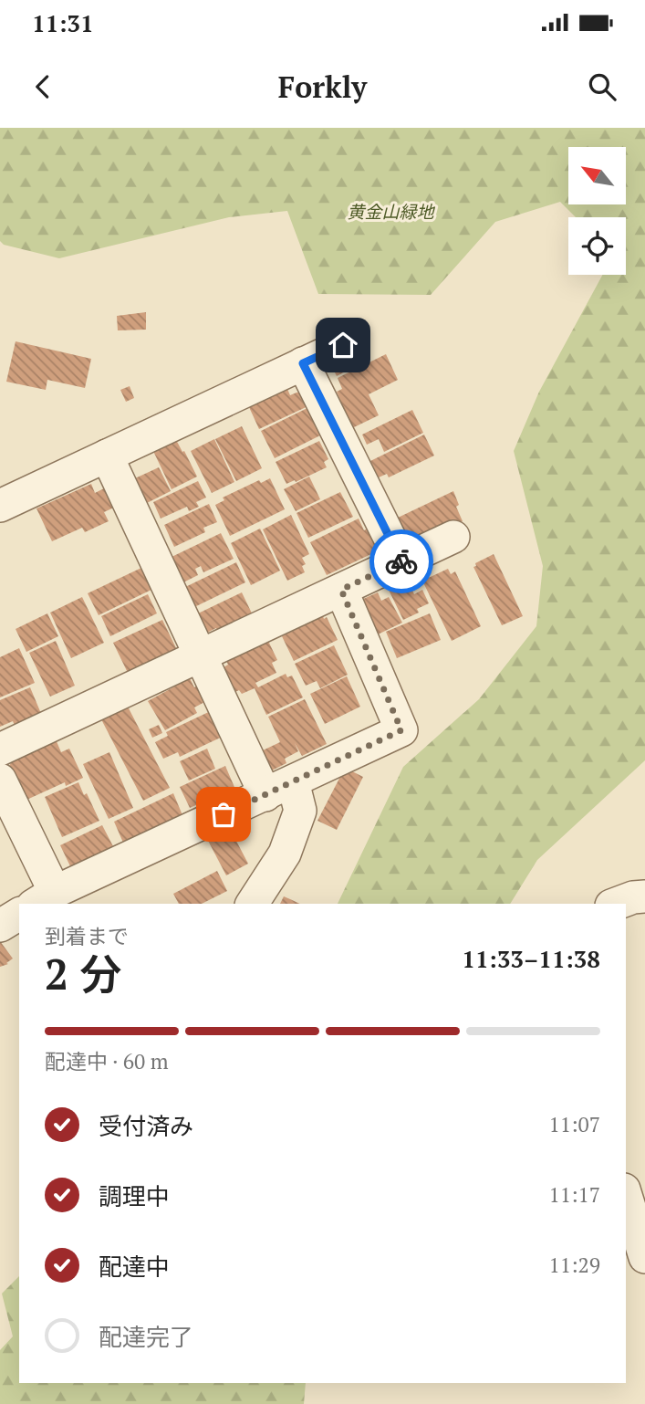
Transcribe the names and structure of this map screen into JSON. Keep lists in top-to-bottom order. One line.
{"parks":["黄金山緑地"],"north":"top left","page":{"status":"11:31","header":"Forkly","heading":["2 分","到着まで","11:33–11:38"],"bar":"配達中 · 60 m","list":[["受付済み","11:07"],["調理中","11:17"],["配達中","11:29"],"配達完了"]}}
